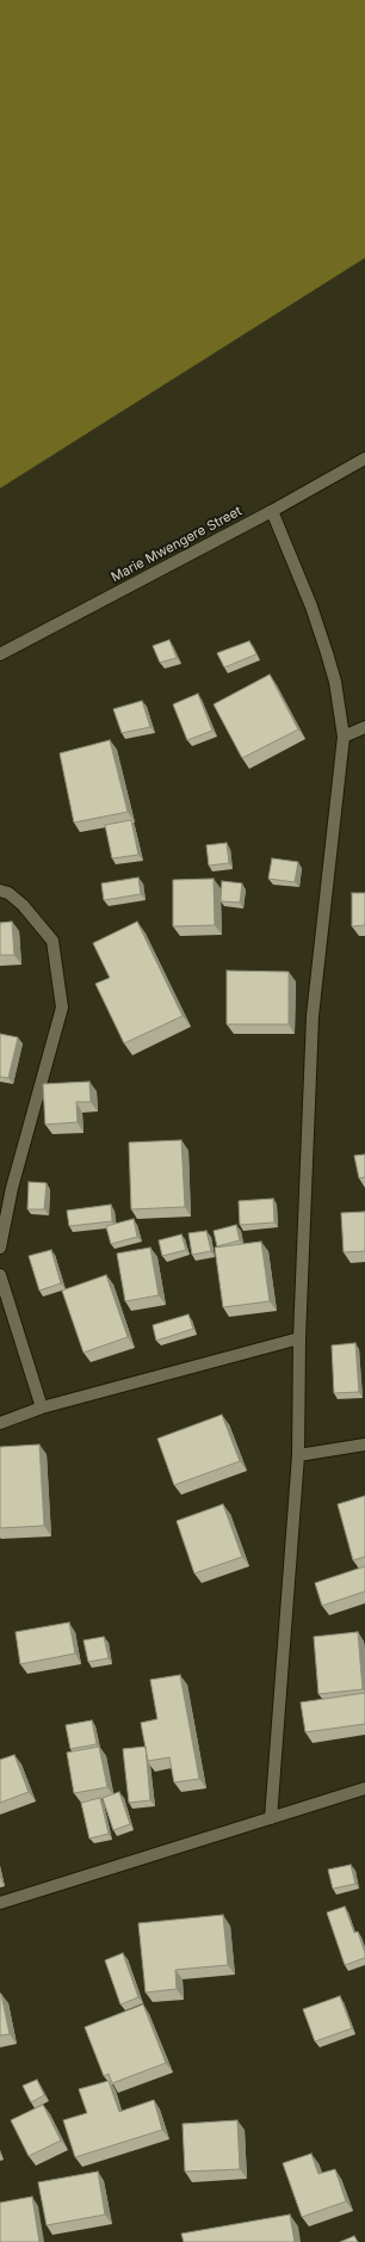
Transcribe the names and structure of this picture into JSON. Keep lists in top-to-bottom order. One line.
{"streets":{"street":["Marie Mwengere Street"]}}
